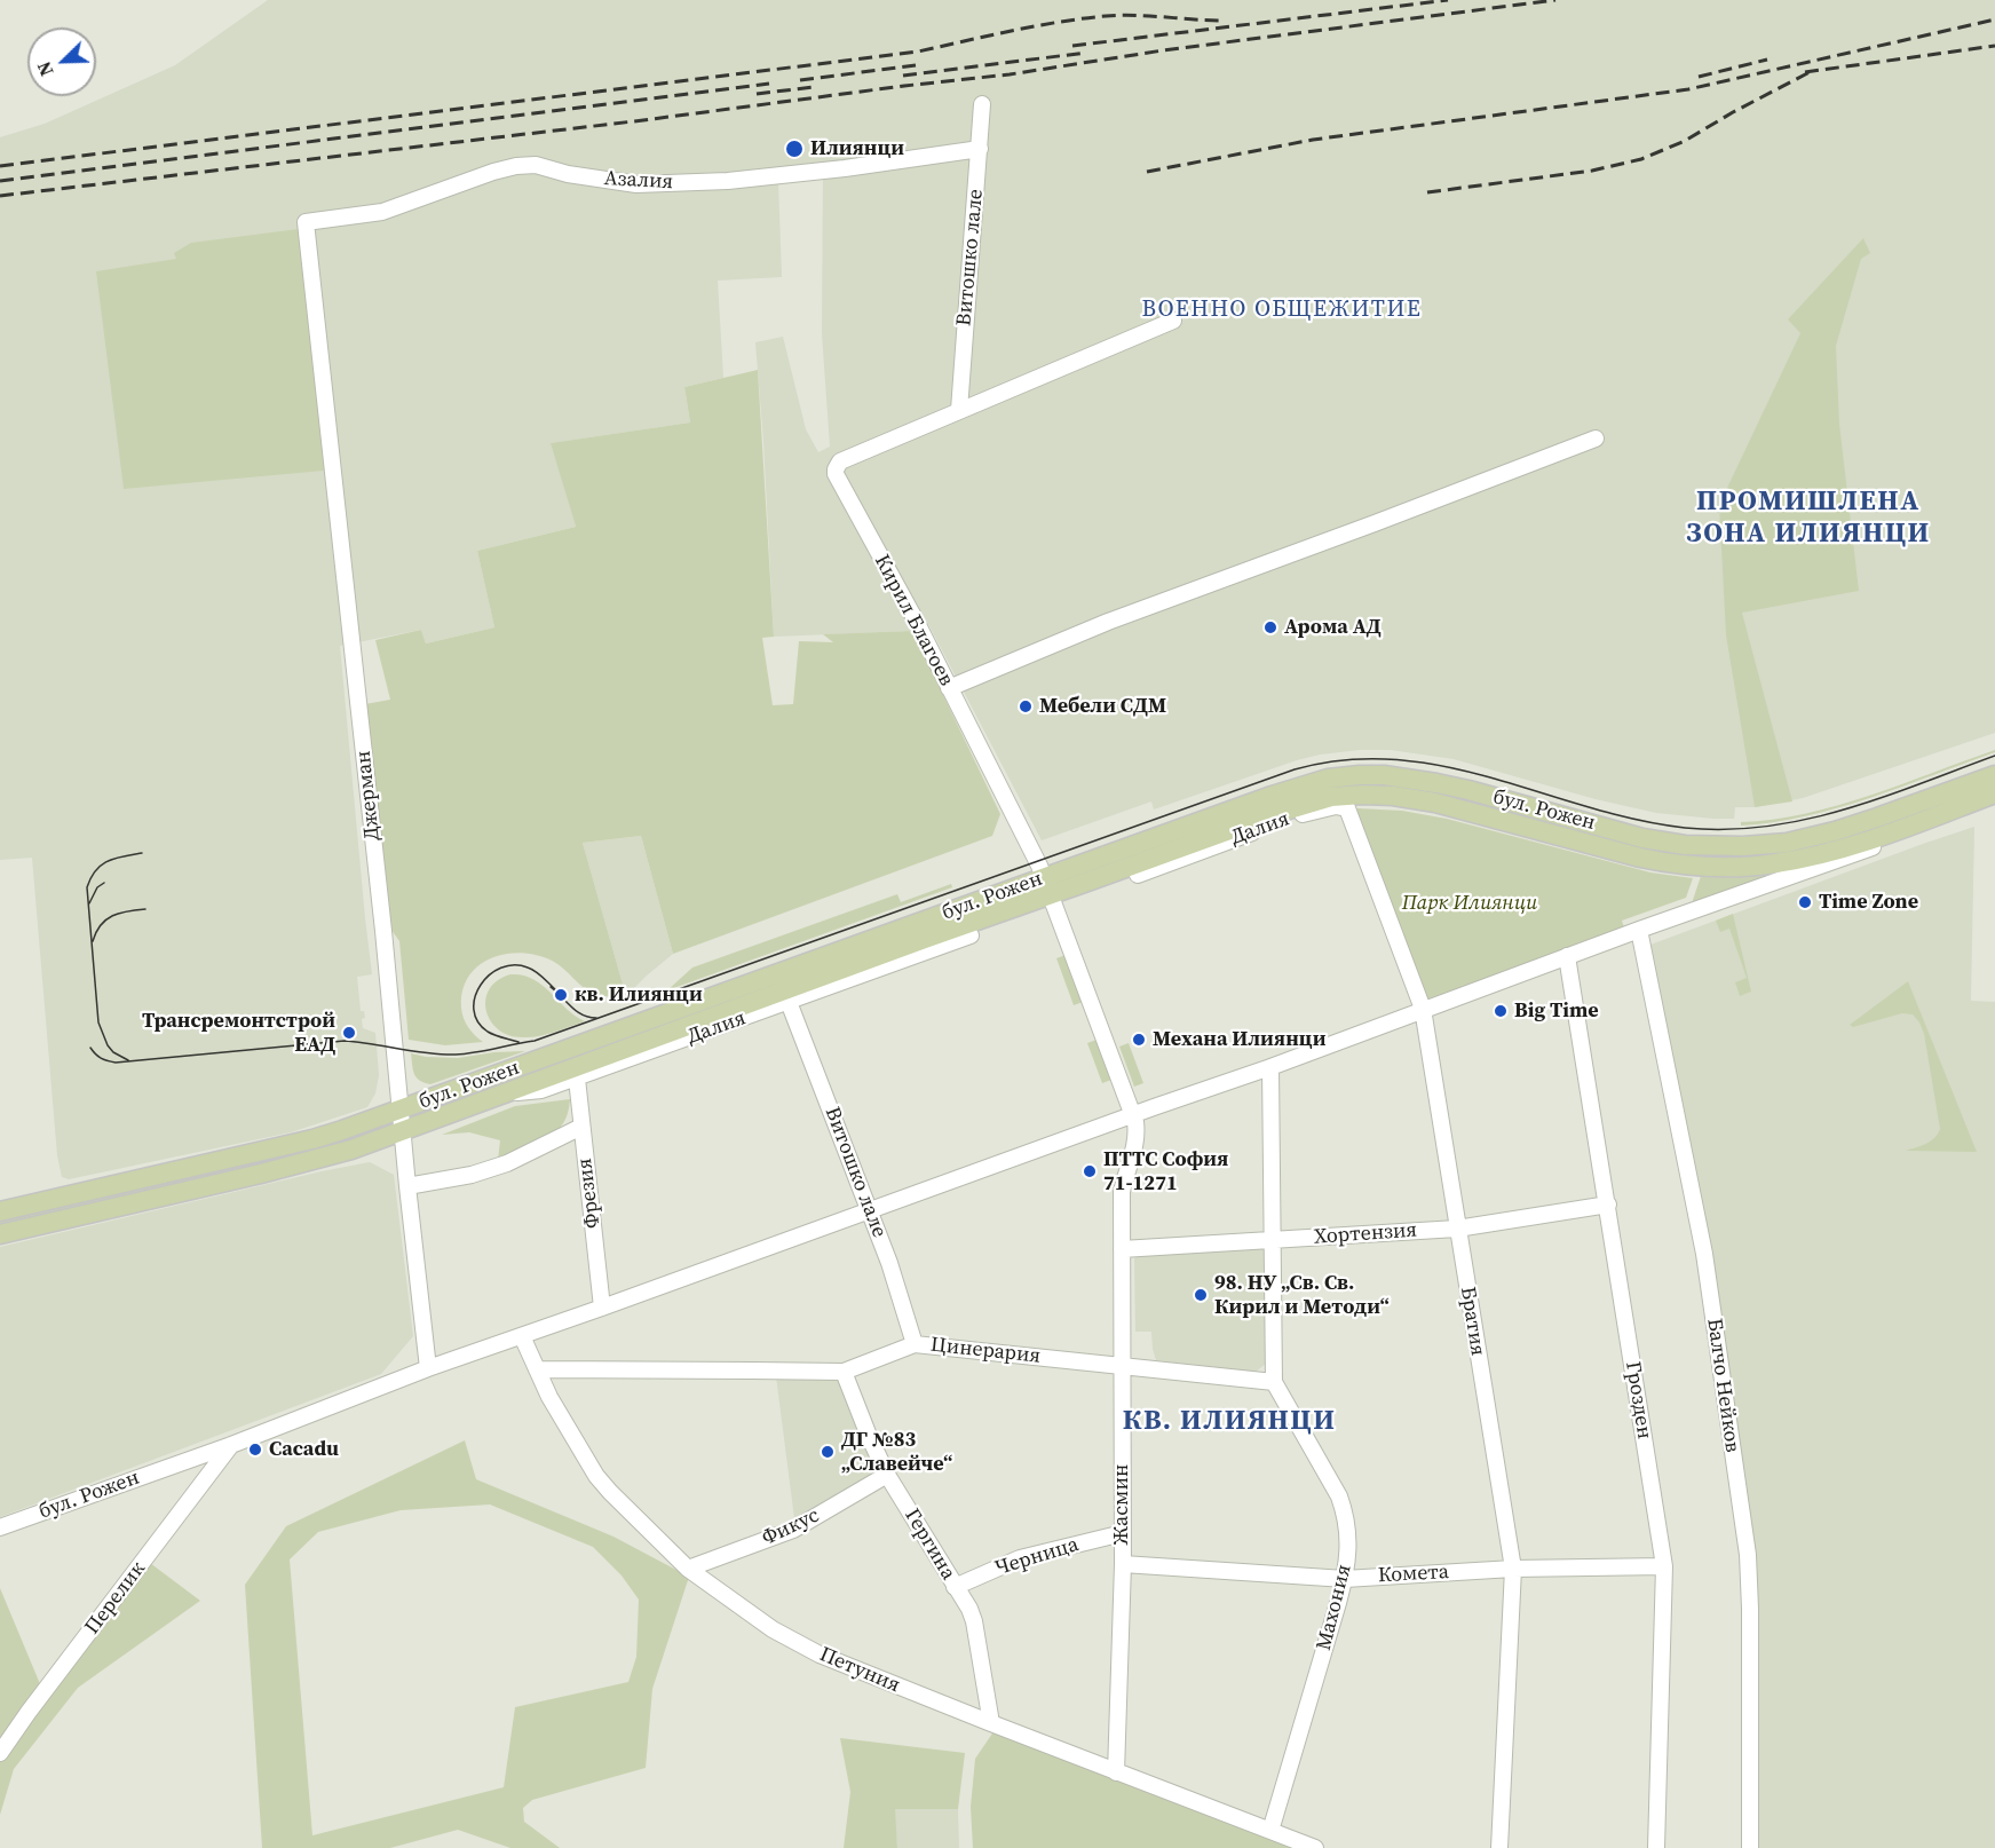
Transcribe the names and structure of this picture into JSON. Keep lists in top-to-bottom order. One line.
{"streets":{"main road":["бул. Рожен"],"street":["Азалия","Витошко лале","Кирил Благоев","Джерман","Далия","Фрезия","Хортензия","Братия","Цинерария","Балчо Нейков","Грозден","Жасмин","Фикус","Гергина","Черница","Комета","Перелик","Махония","Петуния"]},"crossings":[["Азалия","Витошко лале"],["Азалия","Джерман"],["Витошко лале","Кирил Благоев"],["Витошко лале","бул. Рожен"],["Витошко лале","Далия"],["Витошко лале","Цинерария"],["Кирил Благоев","бул. Рожен"],["Кирил Благоев","Жасмин"],["Джерман","бул. Рожен"],["бул. Рожен","Далия"],["бул. Рожен","Фрезия"],["бул. Рожен","Братия"],["бул. Рожен","Балчо Нейков"],["бул. Рожен","Грозден"],["бул. Рожен","Жасмин"],["бул. Рожен","Перелик"],["бул. Рожен","Махония"],["бул. Рожен","Петуния"],["Далия","Фрезия"],["Далия","Братия"],["Хортензия","Братия"],["Хортензия","Грозден"],["Хортензия","Жасмин"],["Хортензия","Махония"],["Братия","Комета"],["Цинерария","Жасмин"],["Цинерария","Гергина"],["Цинерария","Махония"],["Цинерария","Петуния"],["Грозден","Комета"],["Жасмин","Черница"],["Жасмин","Комета"],["Жасмин","Петуния"],["Фикус","Гергина"],["Фикус","Петуния"],["Гергина","Черница"],["Гергина","Петуния"],["Комета","Махония"],["Махония","Петуния"]],"districts":["ВОЕННО ОБЩЕЖИТИЕ","ПРОМИШЛЕНА ЗОНА ИЛИЯНЦИ","КВ. ИЛИЯНЦИ"],"parks":["Парк Илиянци"],"places":["Илиянци","Арома АД","Мебели СДМ","Time Zone","кв. Илиянци","Big Time","Трансремонтстрой ЕАД","Механа Илиянци","ПТТС София 71-1271","98. НУ „Св. Св. Кирил и Методи“","Cacadu","ДГ №83 „Славейче“"],"north":"bottom left"}
